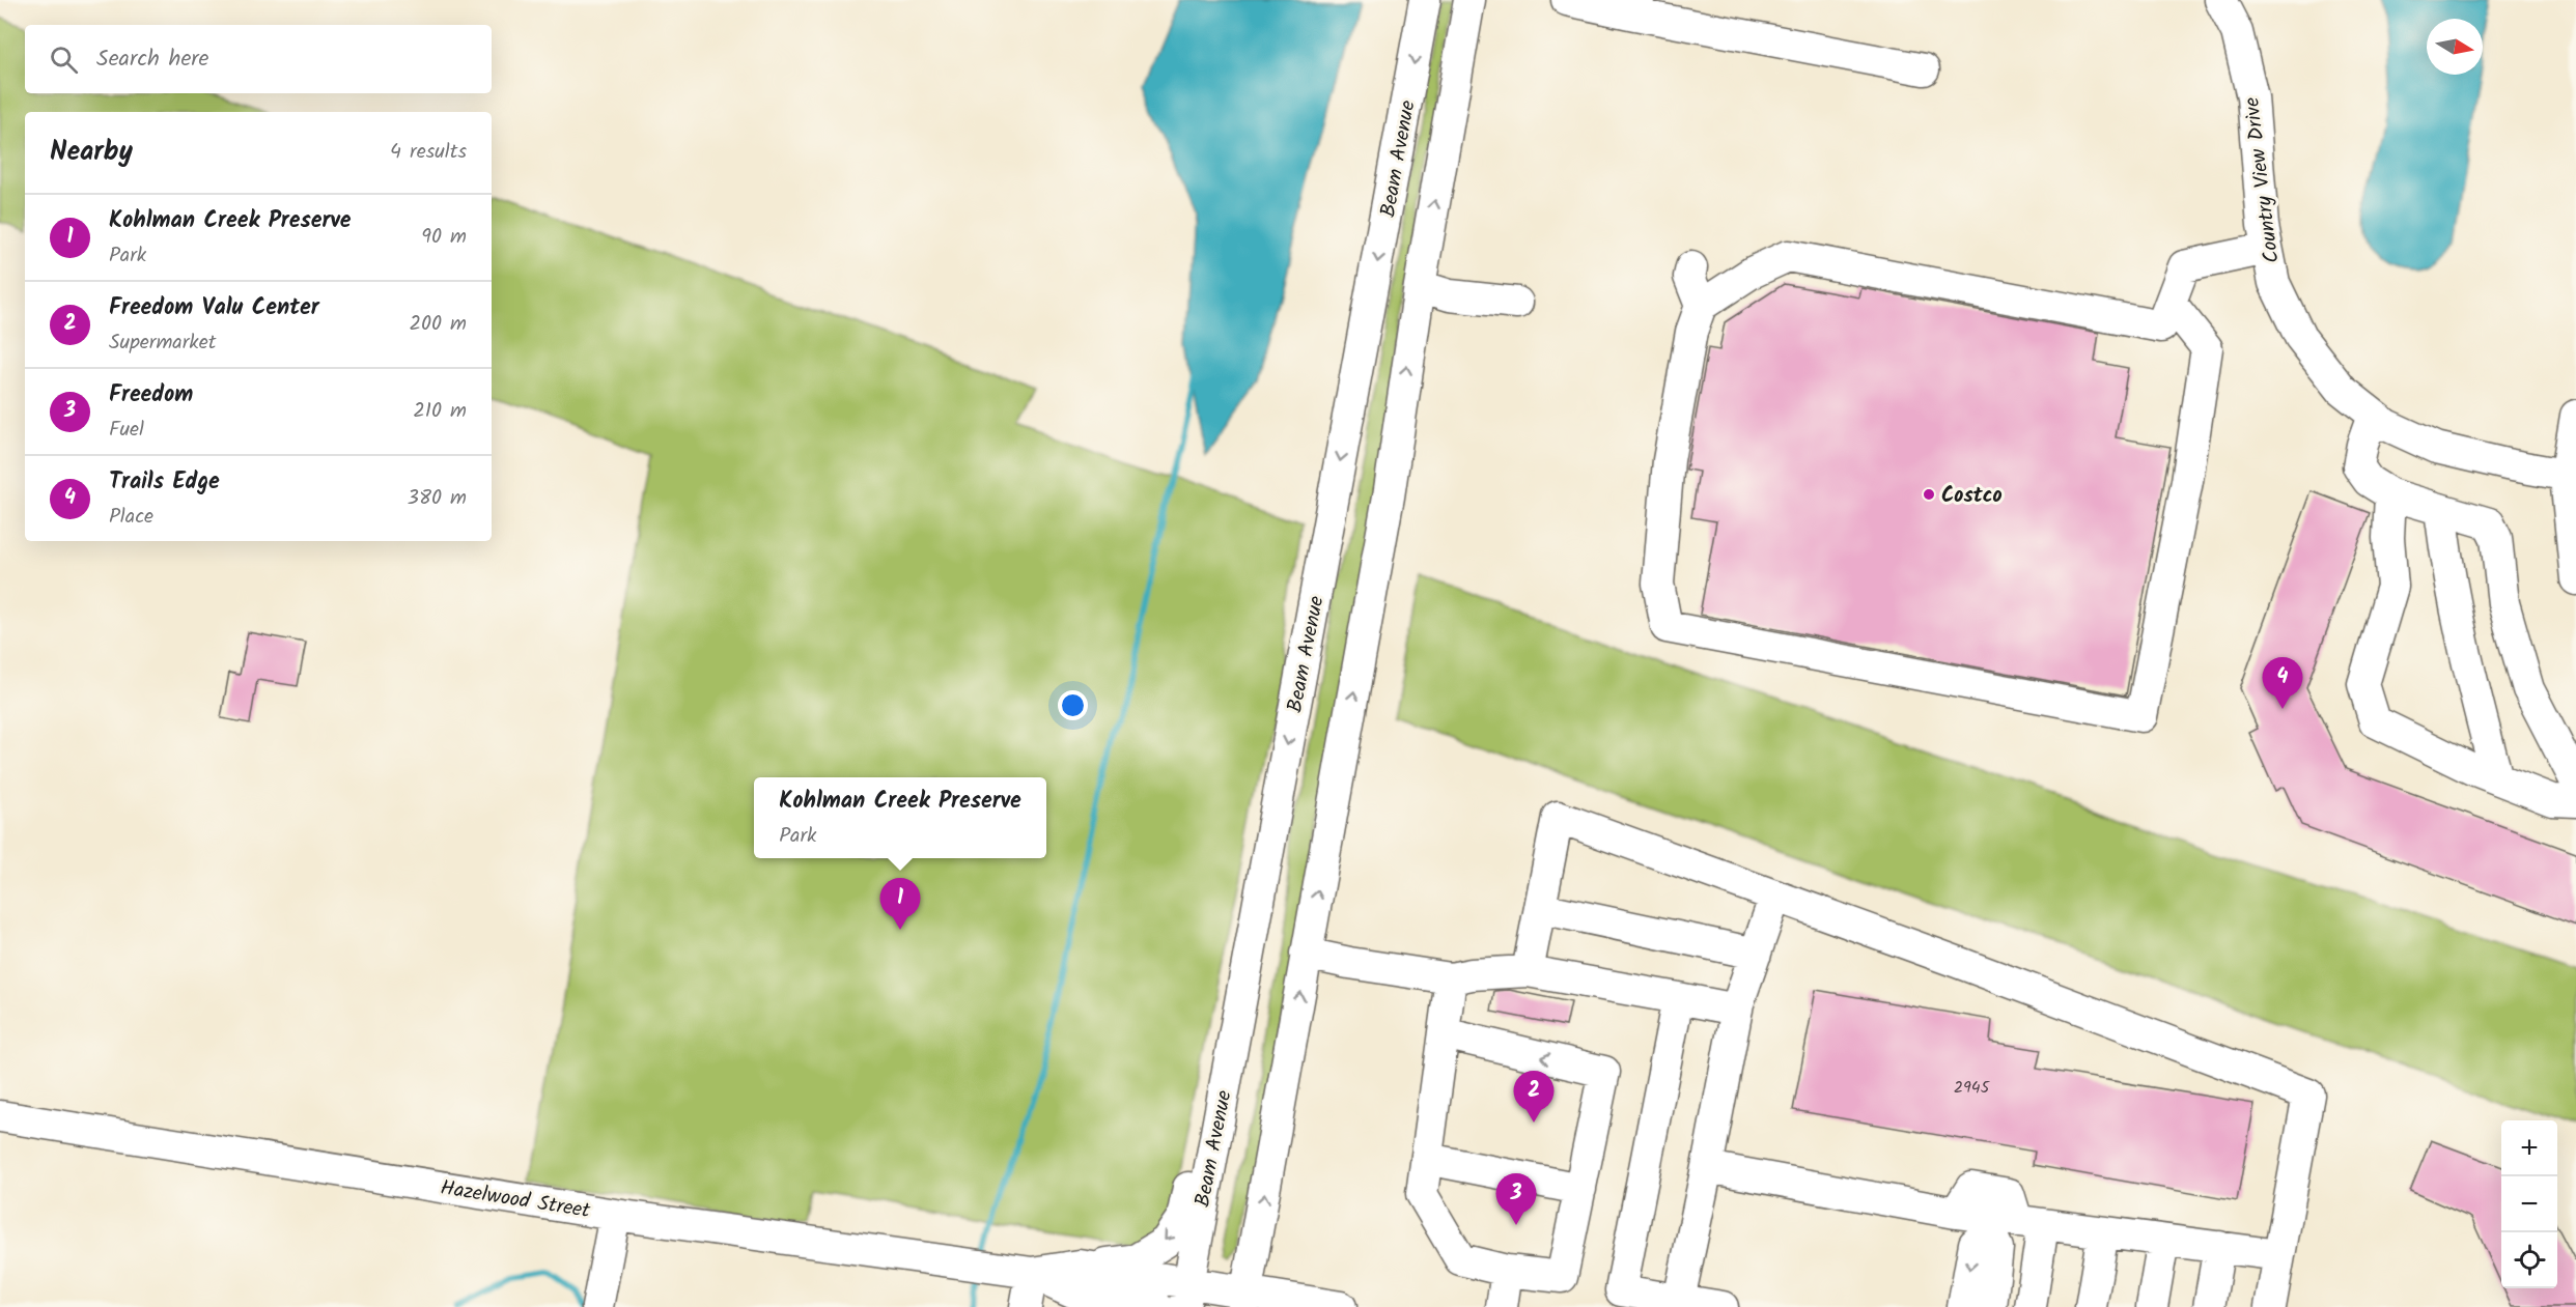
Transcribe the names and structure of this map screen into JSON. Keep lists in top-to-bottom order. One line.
{"streets":{"street":["Beam Avenue","Country View Drive","Hazelwood Street"]},"crossings":[["Beam Avenue","Hazelwood Street"]],"places":["Costco"],"house_numbers":["2945"],"north":"right","page":{"search":"Search here","heading":["Nearby","4 results"],"list":[{"mark":"1","name":"Kohlman Creek Preserve","note":"Park","value":"90 m"},{"mark":"2","name":"Freedom Valu Center","note":"Supermarket","value":"200 m"},{"mark":"3","name":"Freedom","note":"Fuel","value":"210 m"},{"mark":"4","name":"Trails Edge","note":"Place","value":"380 m"}],"pins":["4","1","2","3"],"popup":["Kohlman Creek Preserve","Park"],"map_buttons":["+","−"]}}
